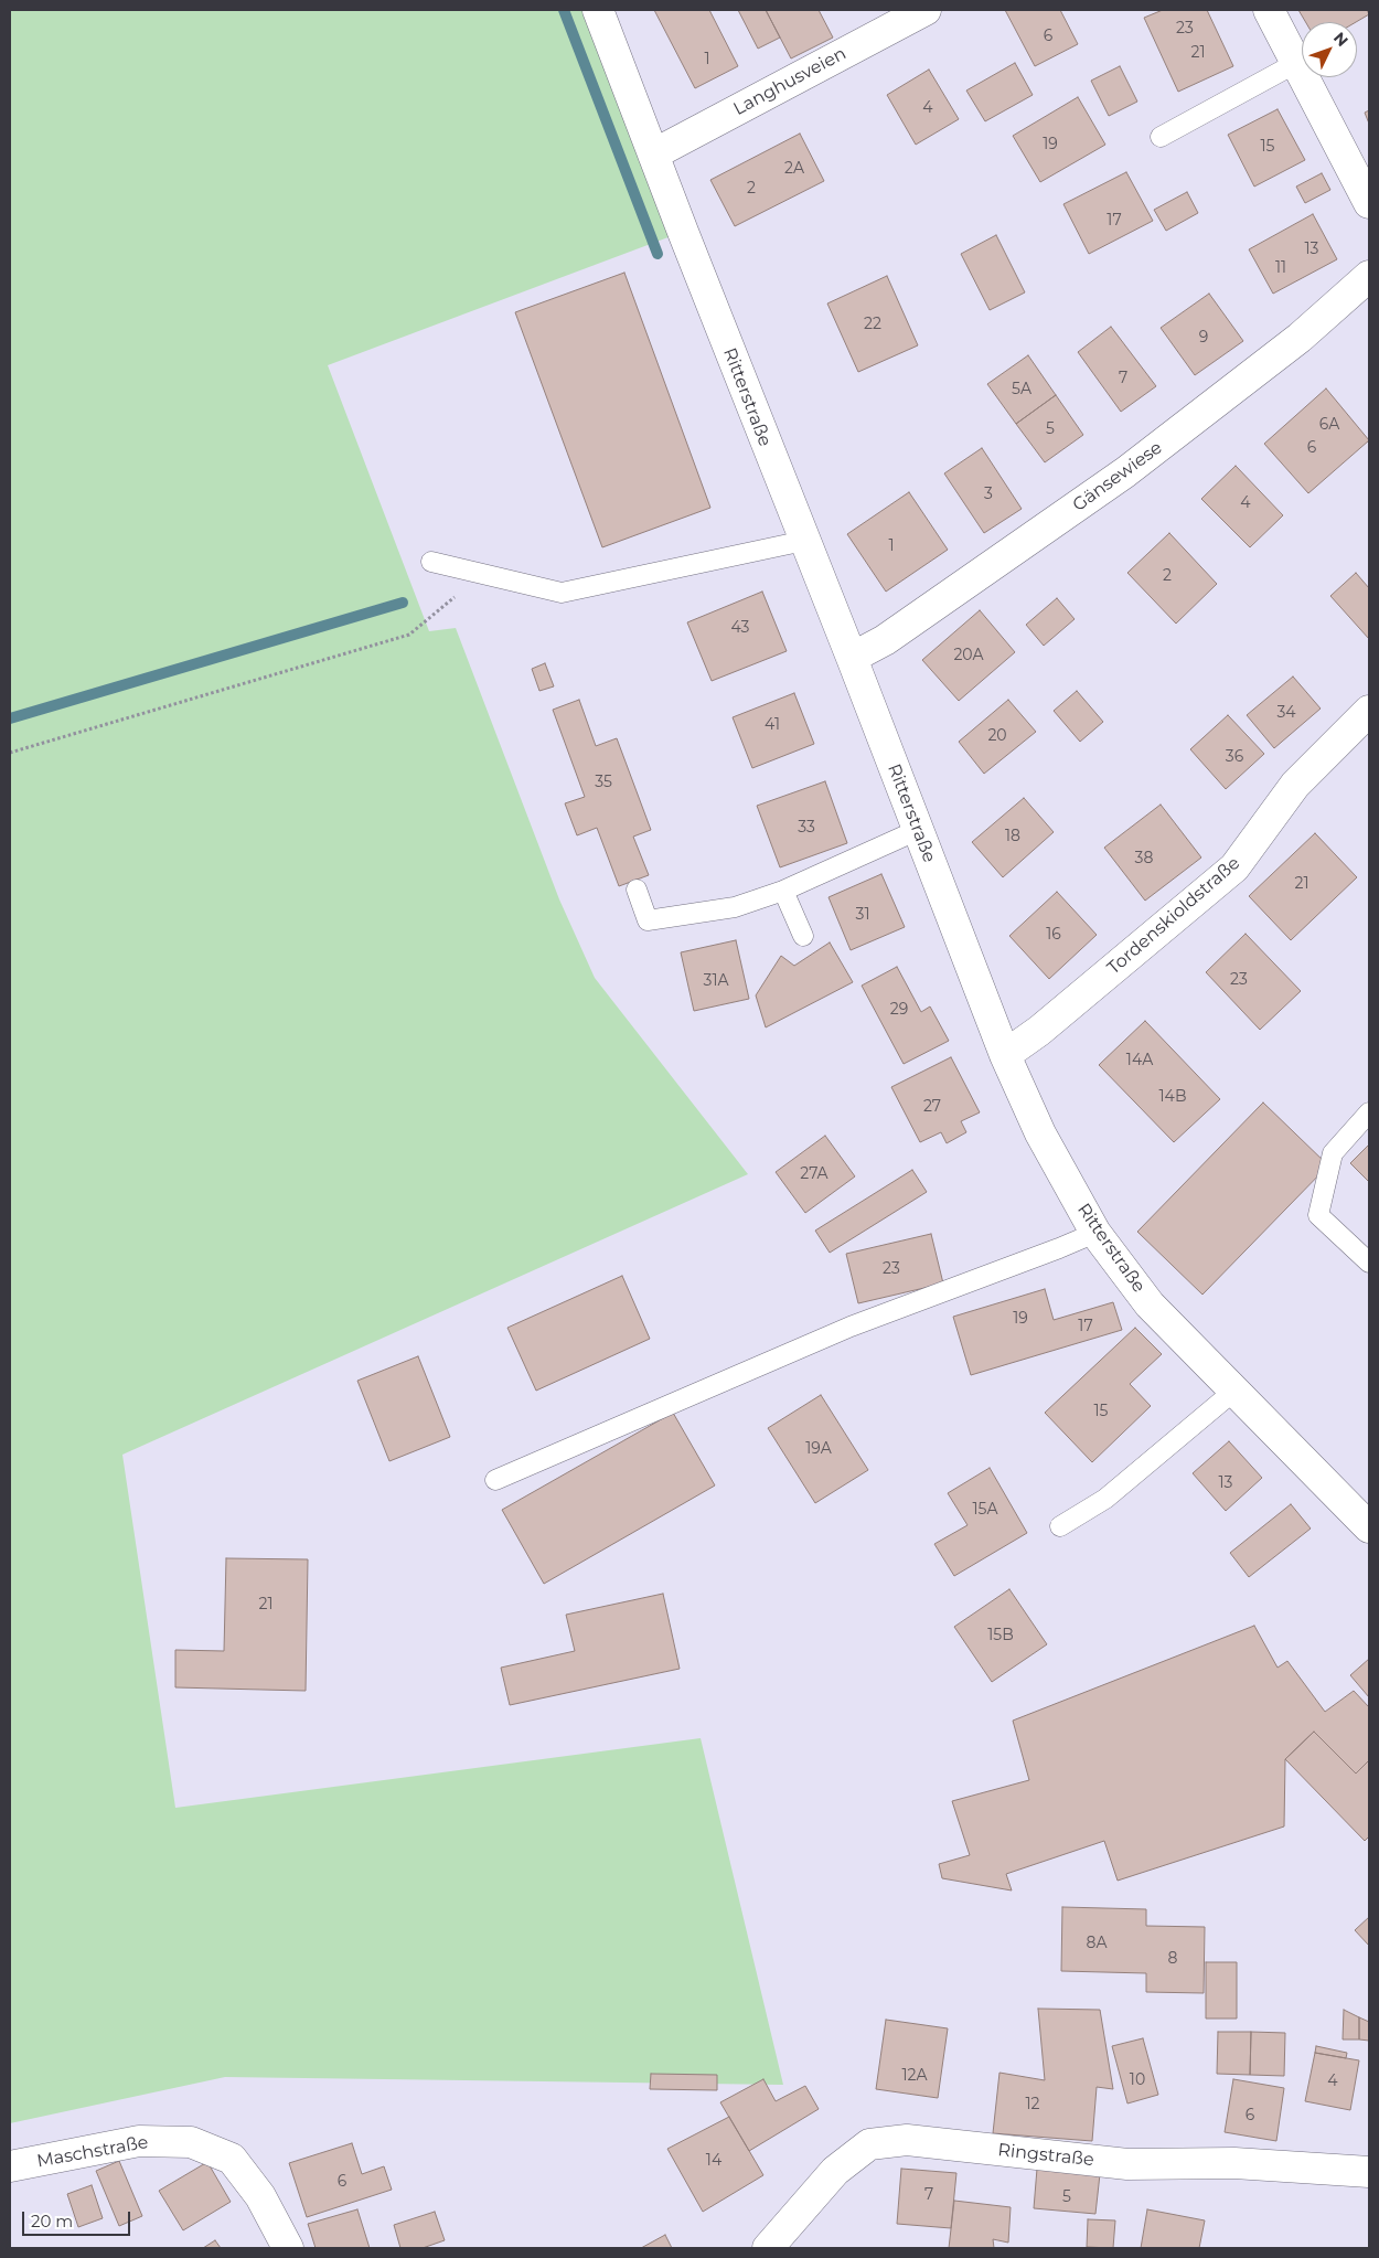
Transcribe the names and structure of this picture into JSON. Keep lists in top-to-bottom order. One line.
{"streets":{"street":["Langhusveien","Ritterstraße","Gänsewiese","Tordenskioldstraße","Maschstraße","Ringstraße"]},"crossings":[["Langhusveien","Ritterstraße"],["Ritterstraße","Gänsewiese"],["Ritterstraße","Tordenskioldstraße"]],"house_numbers":["23","6","21","1","4","19","15","2A","2","17","13","11","22","9","7","5A","6A","5","6","3","4","1","2","43","20A","34","41","20","36","35","33","18","38","21","31","16","23","31A","29","14A","14B","27","27A","23","19","17","15","19A","13","15A","21","15B","8A","8","12A","10","4","12","6","14","6","7","5"],"scale_bar":"20 m","north":"top right"}
